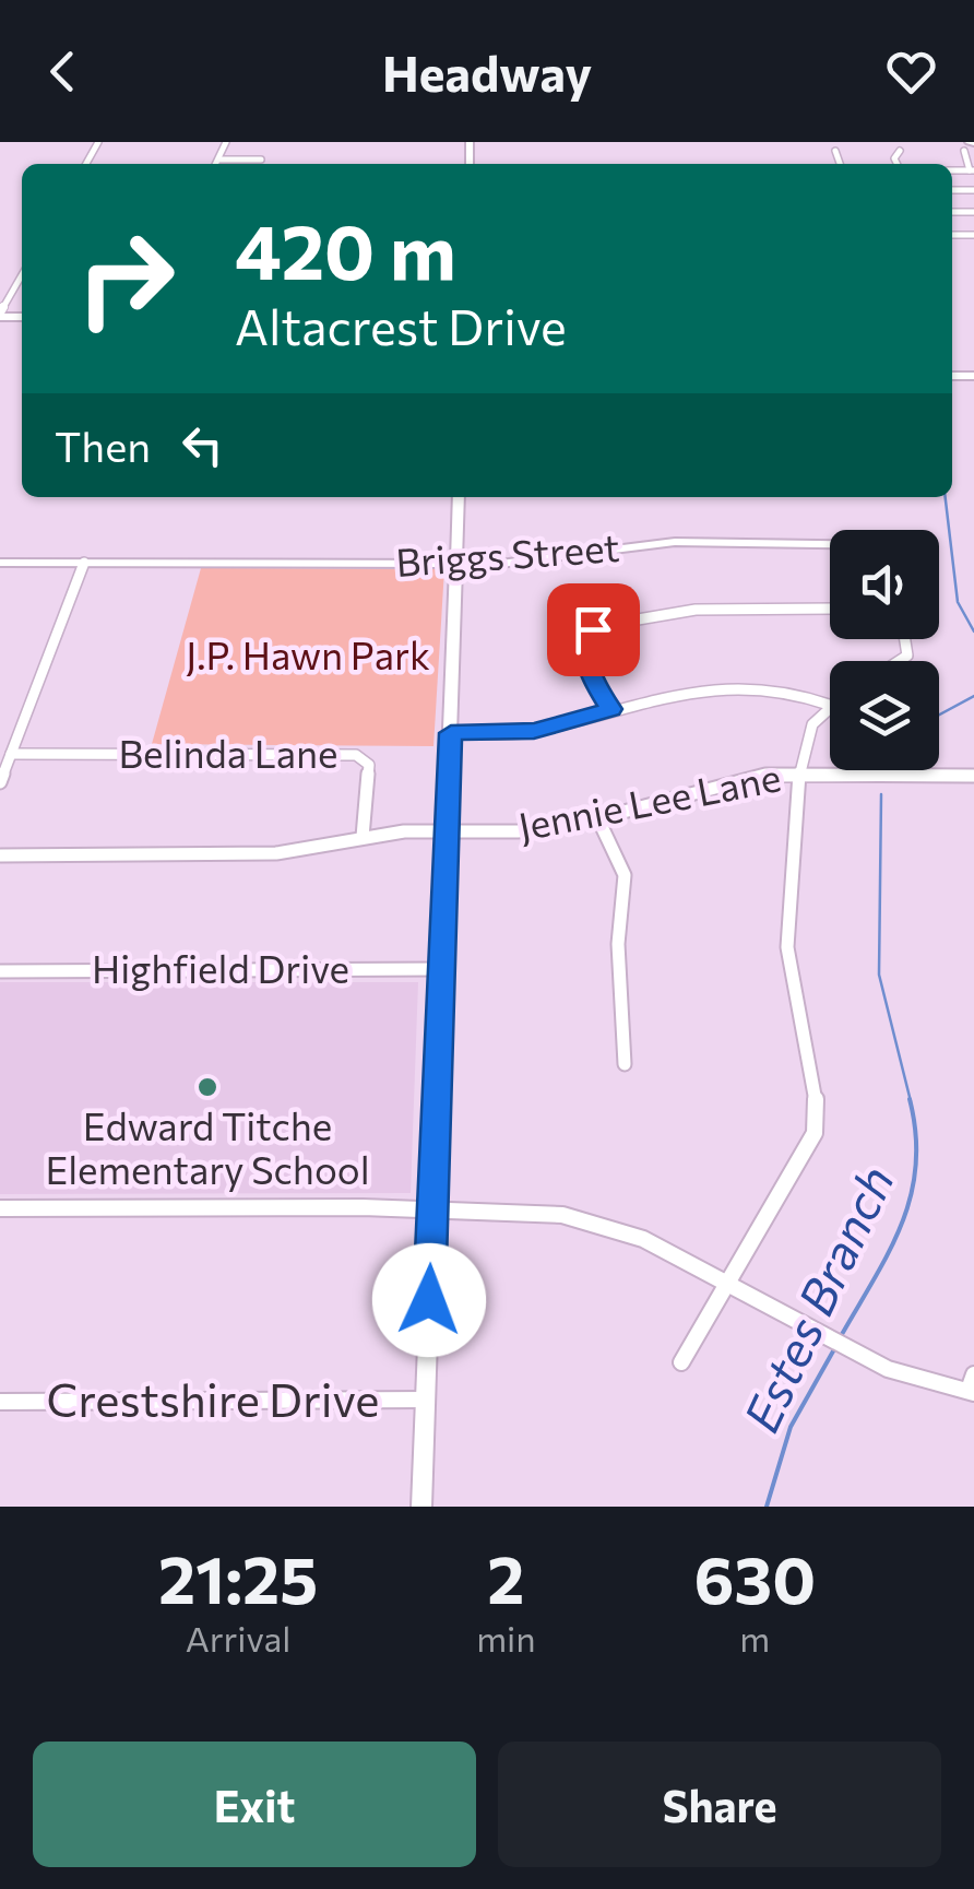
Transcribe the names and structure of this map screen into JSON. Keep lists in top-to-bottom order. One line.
{"streets":{"street":["Briggs Street","Belinda Lane","Jennie Lee Lane","Highfield Drive","Crestshire Drive"]},"crossings":[["Belinda Lane","Jennie Lee Lane"]],"water":["Estes Branch"],"parks":["J.P. Hawn Park"],"places":["Edward Titche Elementary School"],"page":{"header":"Headway","turn":["420 m","Altacrest Drive"],"then":"Then","eta":["21:25","Arrival","2","min","630","m"],"buttons":["Exit","Share"]}}
